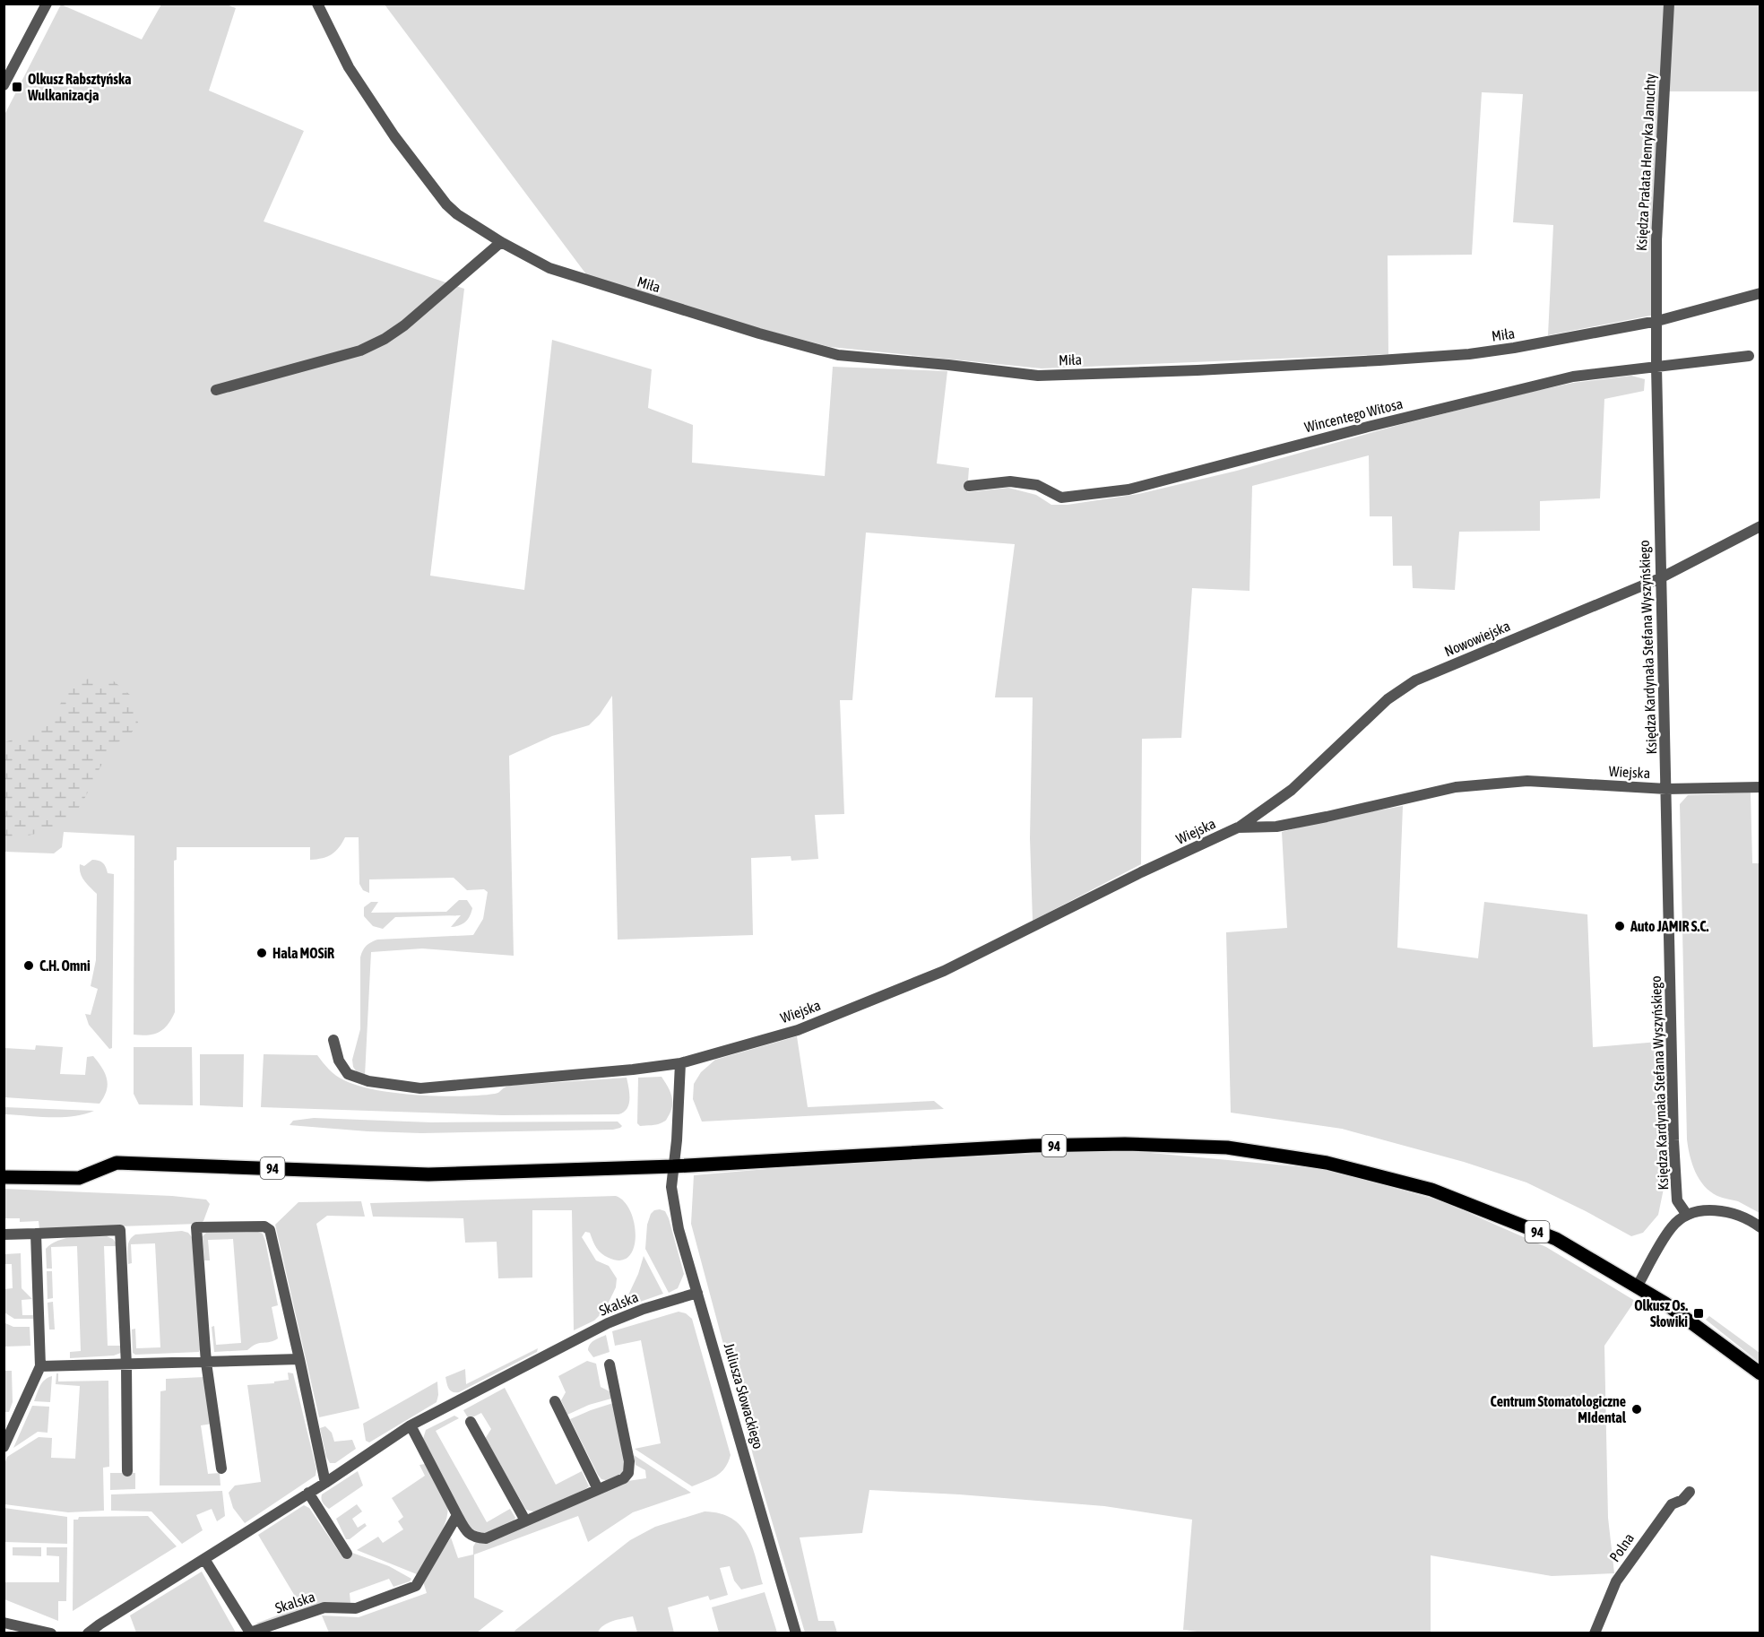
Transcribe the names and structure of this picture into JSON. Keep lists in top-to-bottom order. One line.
{"streets":{"main road":["94"],"street":["Księdza Prałata Henryka Januchty","Miła","Wincentego Witosa","Nowowiejska","Księdza Kardynała Stefana Wyszyńskiego","Wiejska","Skalska","Juliusza Słowackiego","Polna"]},"crossings":[["Księdza Prałata Henryka Januchty","Miła"],["Wincentego Witosa","Księdza Kardynała Stefana Wyszyńskiego"],["Nowowiejska","Księdza Kardynała Stefana Wyszyńskiego"],["Nowowiejska","Wiejska"],["Księdza Kardynała Stefana Wyszyńskiego","Wiejska"],["Wiejska","Juliusza Słowackiego"],["94","Juliusza Słowackiego"],["Skalska","Juliusza Słowackiego"]],"places":{"transit":["Olkusz Rabsztyńska Wulkanizacja","Olkusz Os. Słowiki"],"other":["Auto JAMIR S.C.","Hala MOSiR","C.H. Omni","Centrum Stomatologiczne MIdental"]}}
